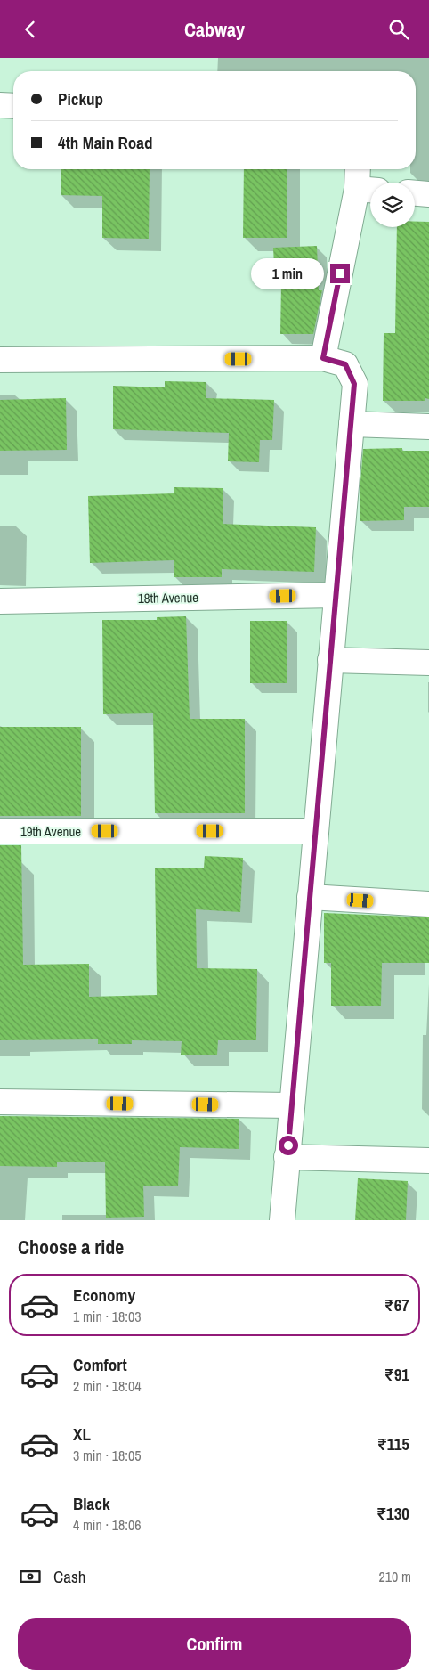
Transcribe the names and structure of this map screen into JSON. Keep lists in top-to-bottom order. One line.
{"streets":{"street":["18th Avenue","19th Avenue"]},"page":{"header":"Cabway","banner":["Pickup","4th Main Road"],"bubble":"1 min","heading":"Choose a ride","list":[{"name":"Economy","note":"1 min · 18:03","value":"₹67"},{"name":"Comfort","note":"2 min · 18:04","value":"₹91"},{"name":"XL","note":"3 min · 18:05","value":"₹115"},{"name":"Black","note":"4 min · 18:06","value":"₹130"}],"pay":["Cash","210 m"],"buttons":"Confirm"}}
